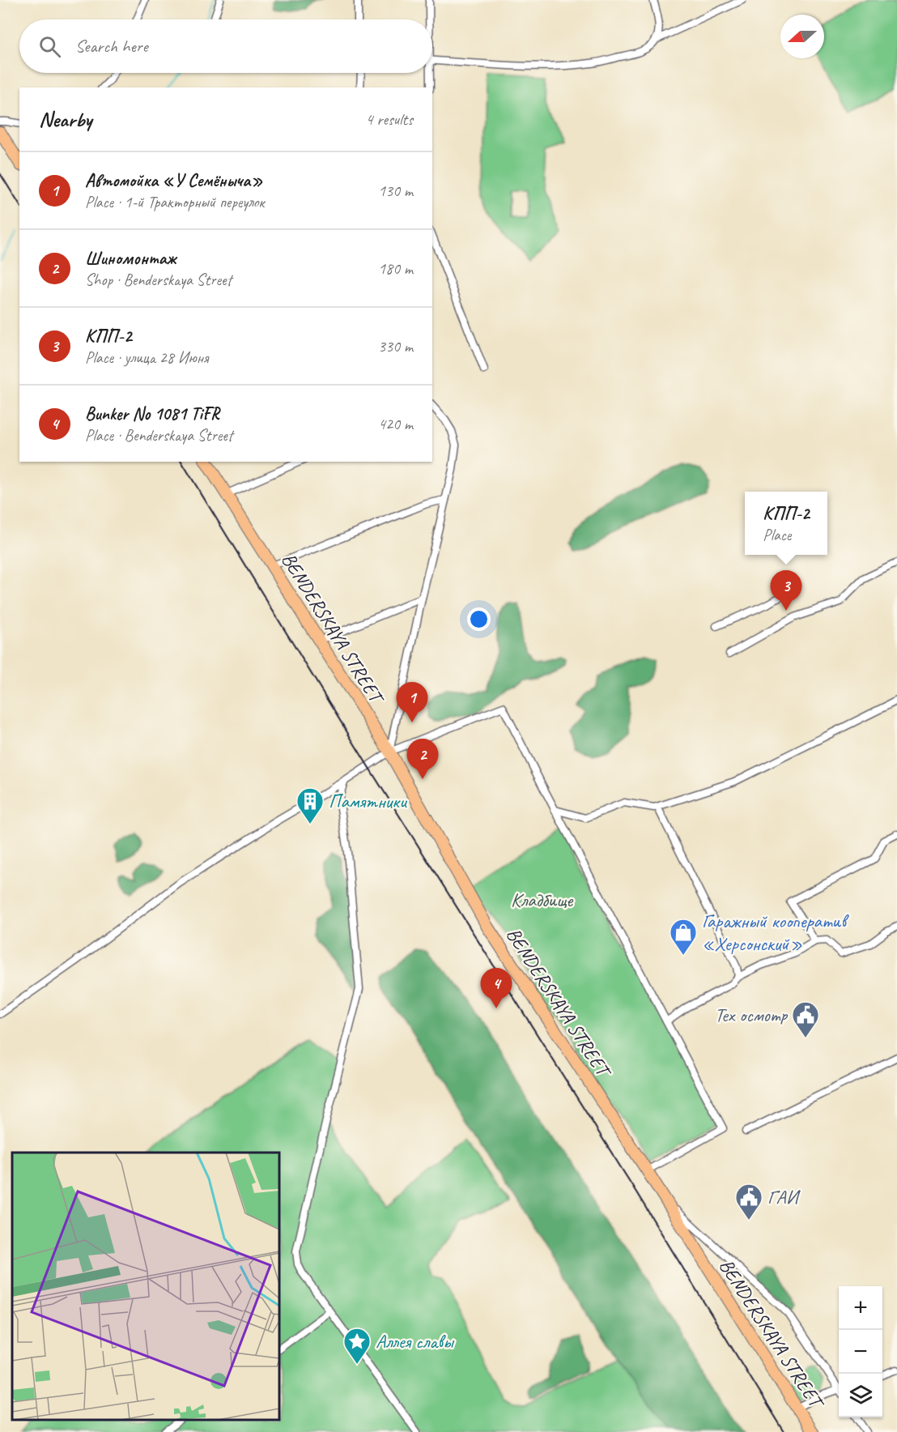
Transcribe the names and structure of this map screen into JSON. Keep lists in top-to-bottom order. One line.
{"streets":{"main road":["BENDERSKAYA STREET"]},"parks":["Кладбище"],"places":{"building":["Памятники"],"shop":["Гаражный кооператив «Херсонский»"],"public building":["Тех осмотр","ГАИ"],"place":["Аллея славы"]},"north":"left","page":{"search":"Search here","heading":["Nearby","4 results"],"list":[{"mark":"1","name":"Автомойка «У Семёныча»","note":"Place · 1-й Тракторный переулок","value":"130 m"},{"mark":"2","name":"Шиномонтаж","note":"Shop · Benderskaya Street","value":"180 m"},{"mark":"3","name":"КПП-2","note":"Place · улица 28 Июня","value":"330 m"},{"mark":"4","name":"Bunker No 1081 TiFR","note":"Place · Benderskaya Street","value":"420 m"}],"popup":["КПП-2","Place"],"pins":["3","1","2","4"],"map_buttons":["+","−"]}}
